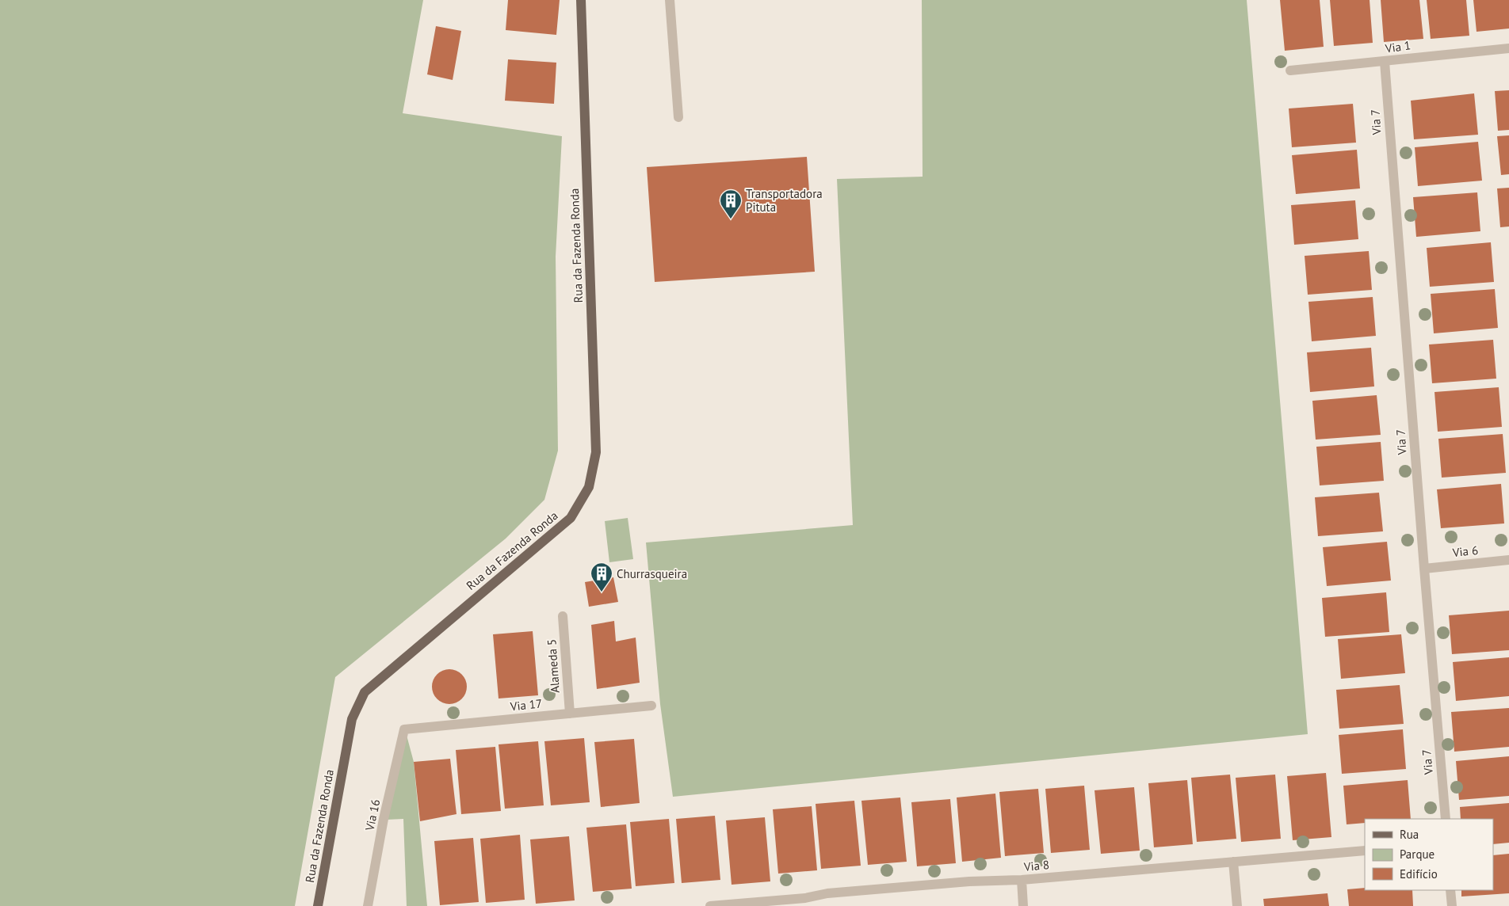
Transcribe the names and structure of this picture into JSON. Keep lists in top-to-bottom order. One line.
{"streets":{"main road":["Rua da Fazenda Ronda"],"street":["Via 1","Via 7","Via 6","Alameda 5","Via 17","Via 16","Via 8"]},"crossings":[["Via 1","Via 7"],["Via 7","Via 6"],["Alameda 5","Via 17"],["Via 17","Via 16"]],"places":{"building":["Transportadora Pituta","Churrasqueira"]},"legend":["Rua","Parque","Edifício"]}
